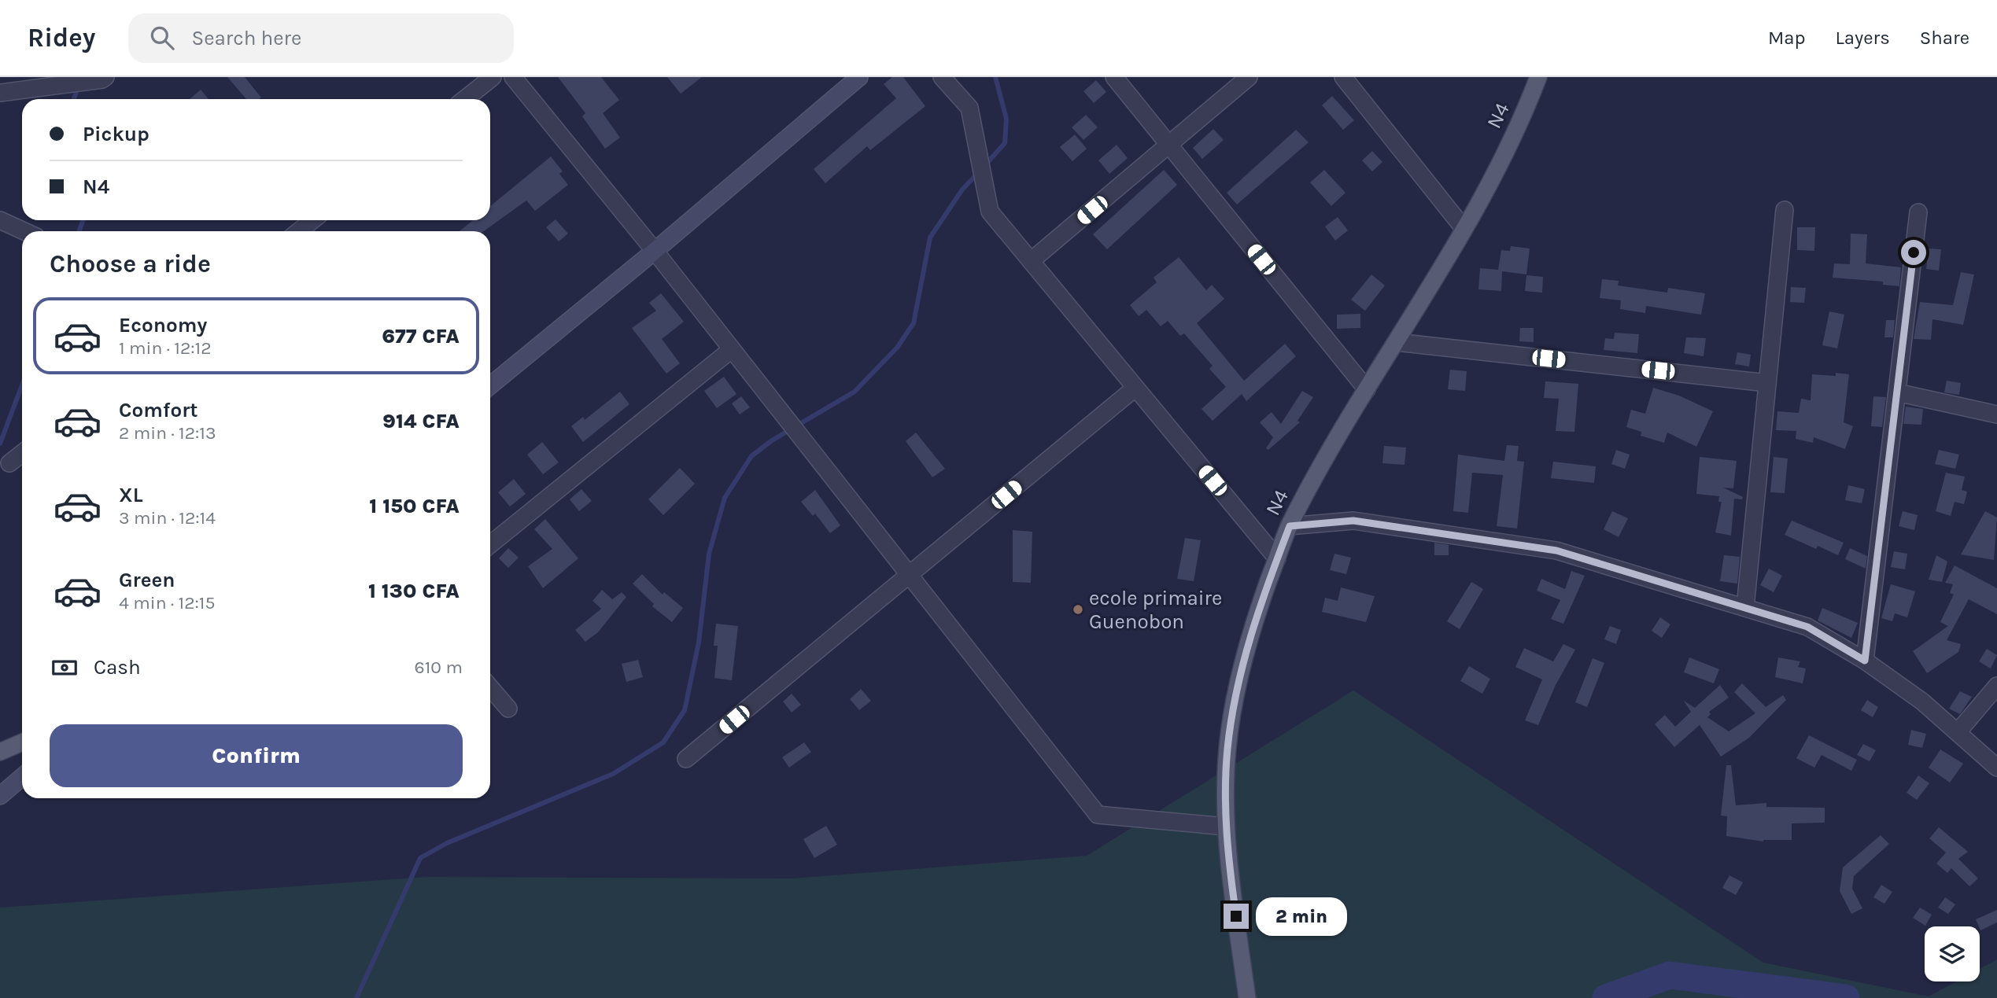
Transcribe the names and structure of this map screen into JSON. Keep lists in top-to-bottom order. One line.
{"streets":{"main road":["N4"]},"places":["ecole primaire Guenobon"],"page":{"header":"Ridey","search":"Search here","nav":["Map","Layers","Share"],"banner":["Pickup","N4"],"heading":"Choose a ride","list":[{"name":"Economy","note":"1 min · 12:12","value":"677 CFA"},{"name":"Comfort","note":"2 min · 12:13","value":"914 CFA"},{"name":"XL","note":"3 min · 12:14","value":"1 150 CFA"},{"name":"Green","note":"4 min · 12:15","value":"1 130 CFA"}],"pay":["Cash","610 m"],"buttons":"Confirm","bubble":"2 min"}}
